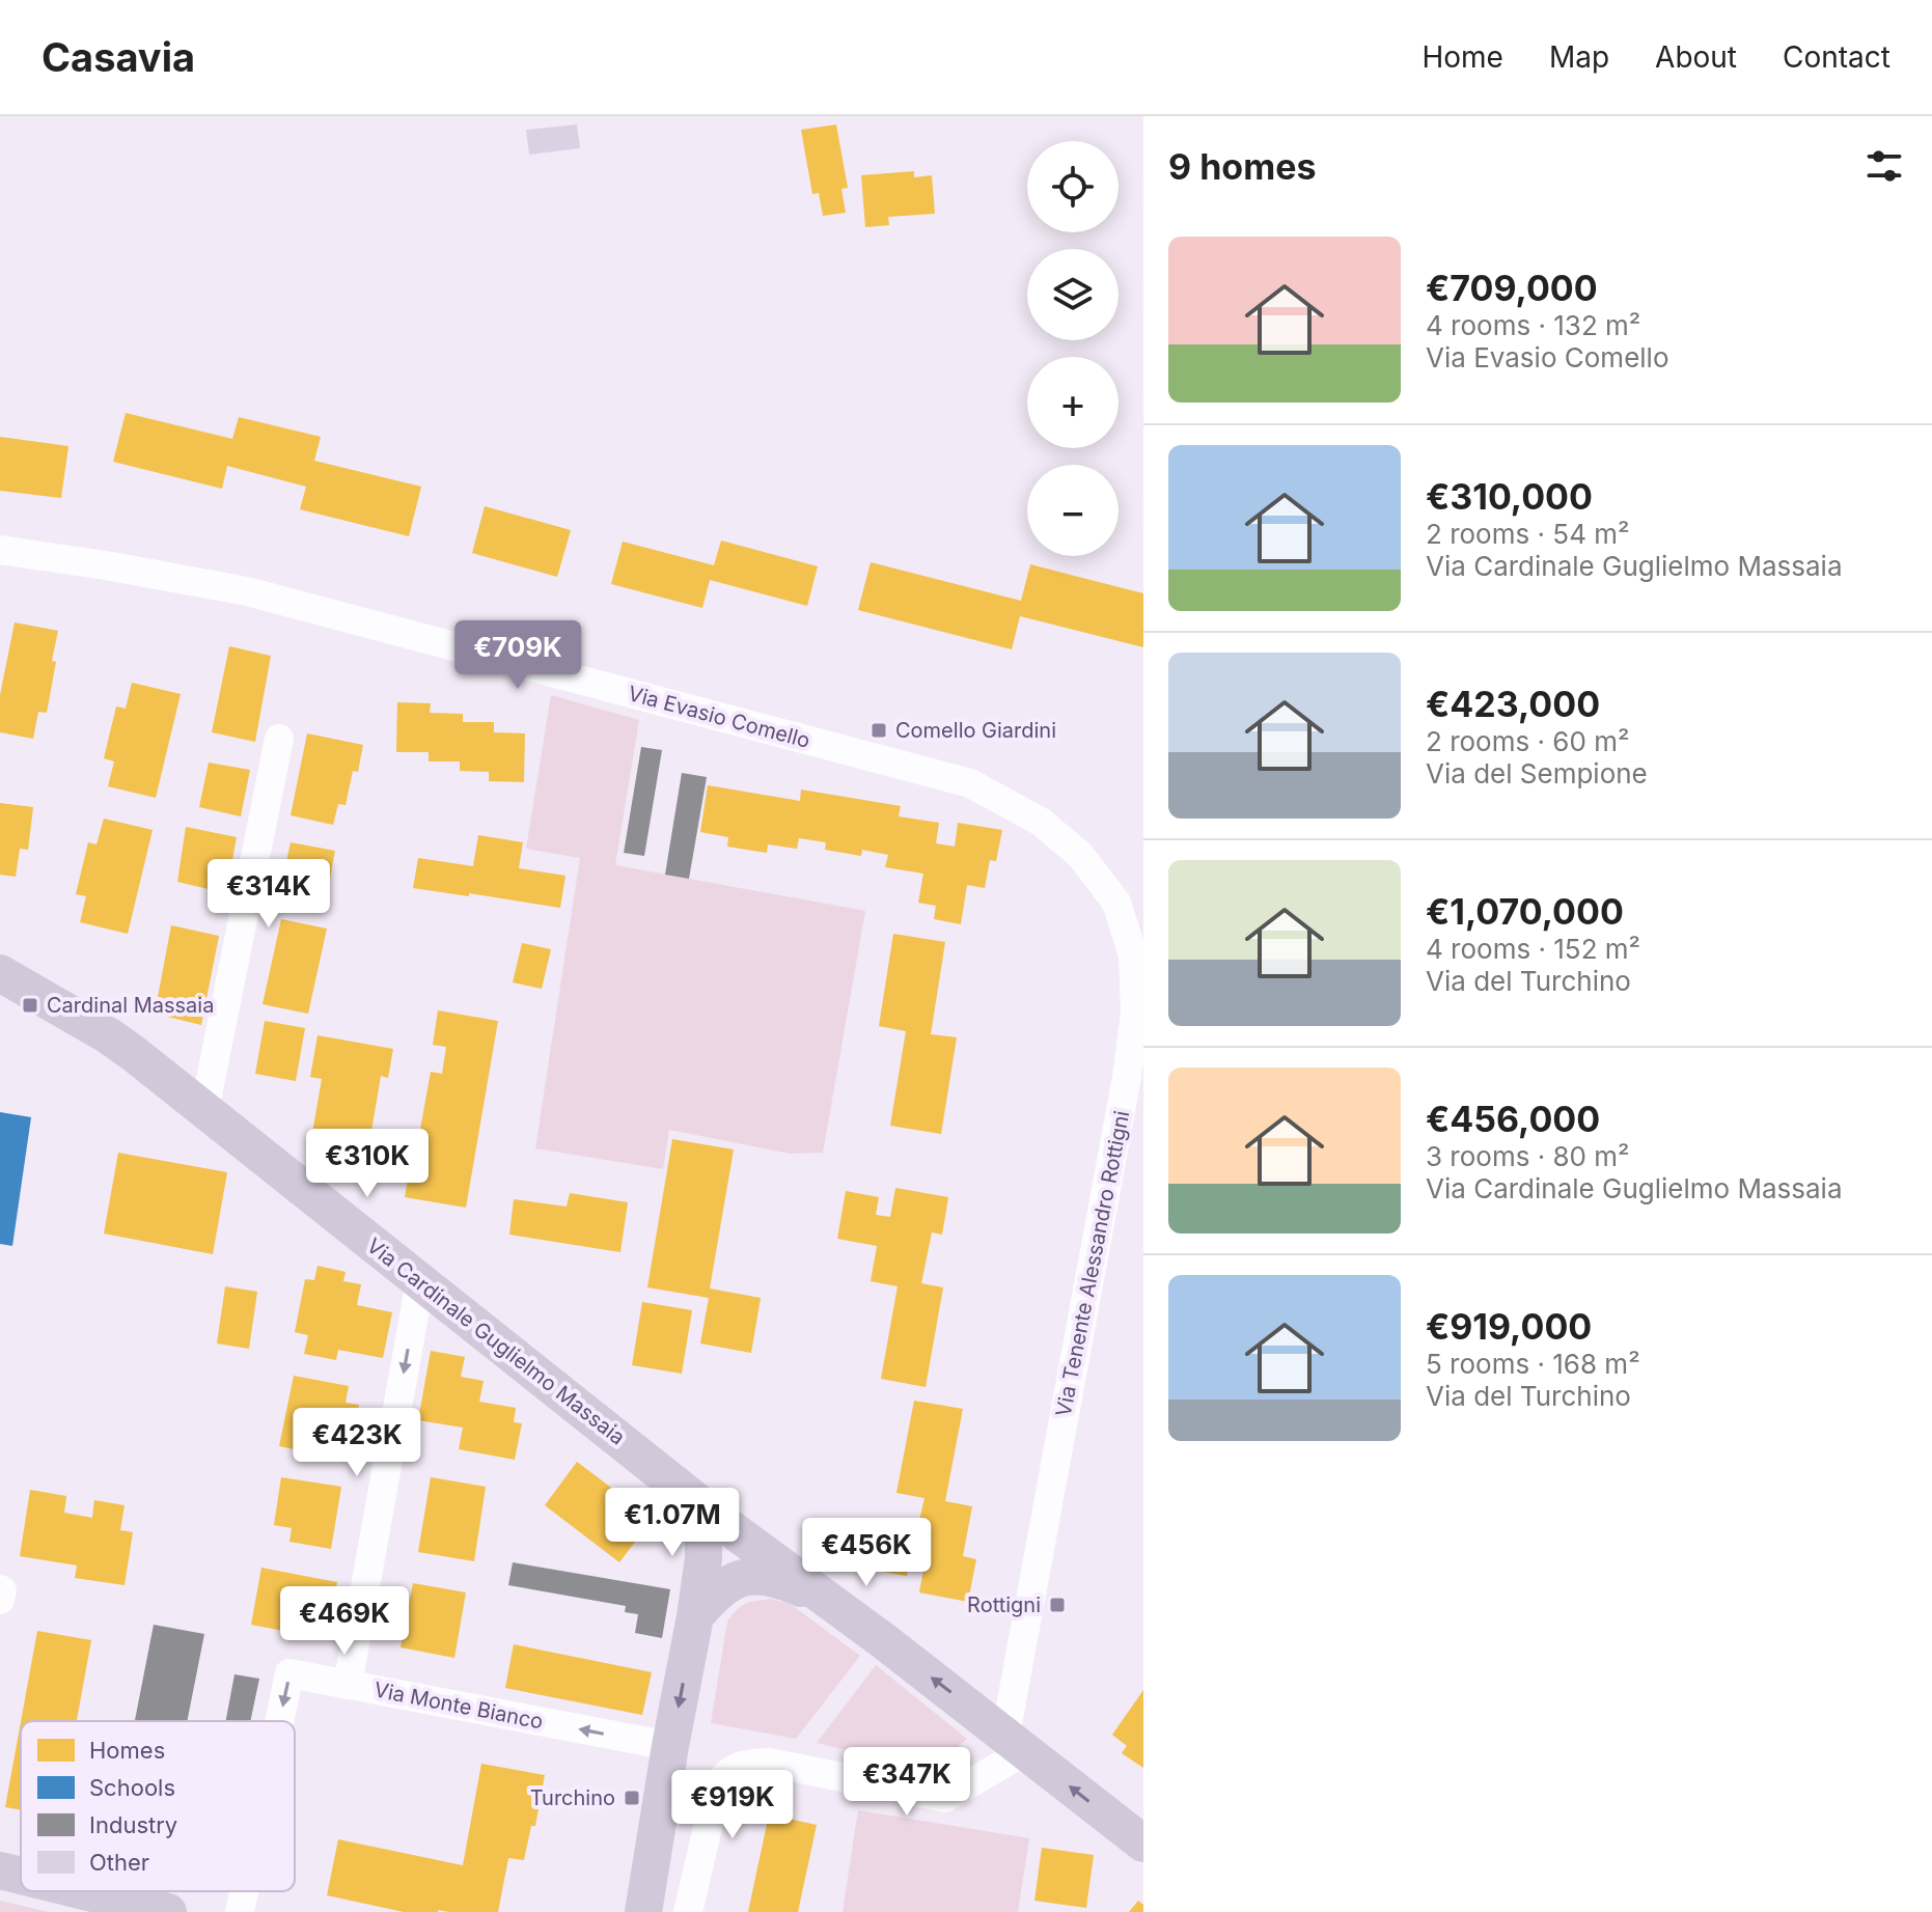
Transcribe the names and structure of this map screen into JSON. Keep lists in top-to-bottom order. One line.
{"streets":{"main road":["Via Cardinale Guglielmo Massaia"],"street":["Via Evasio Comello","Via Tenente Alessandro Rottigni","Via Monte Bianco"]},"crossings":[["Via Evasio Comello","Via Tenente Alessandro Rottigni"],["Via Tenente Alessandro Rottigni","Via Cardinale Guglielmo Massaia"]],"one_way":["Via Monte Bianco"],"places":{"transit":["Comello Giardini","Cardinal Massaia","Rottigni","Turchino"]},"legend":["Homes","Schools","Industry","Other"],"page":{"header":"Casavia","nav":["Home","Map","About","Contact"],"heading":"9 homes","map_buttons":["+","−"],"list":[{"name":"€709,000","note":"4 rooms · 132 m² · Via Evasio Comello"},{"name":"€310,000","note":"2 rooms · 54 m² · Via Cardinale Guglielmo Massaia"},{"name":"€423,000","note":"2 rooms · 60 m² · Via del Sempione"},{"name":"€1,070,000","note":"4 rooms · 152 m² · Via del Turchino"},{"name":"€456,000","note":"3 rooms · 80 m² · Via Cardinale Guglielmo Massaia"},{"name":"€919,000","note":"5 rooms · 168 m² · Via del Turchino"}],"price":["€709K","€314K","€310K","€423K","€1.07M","€456K","€469K","€347K","€919K"]}}
